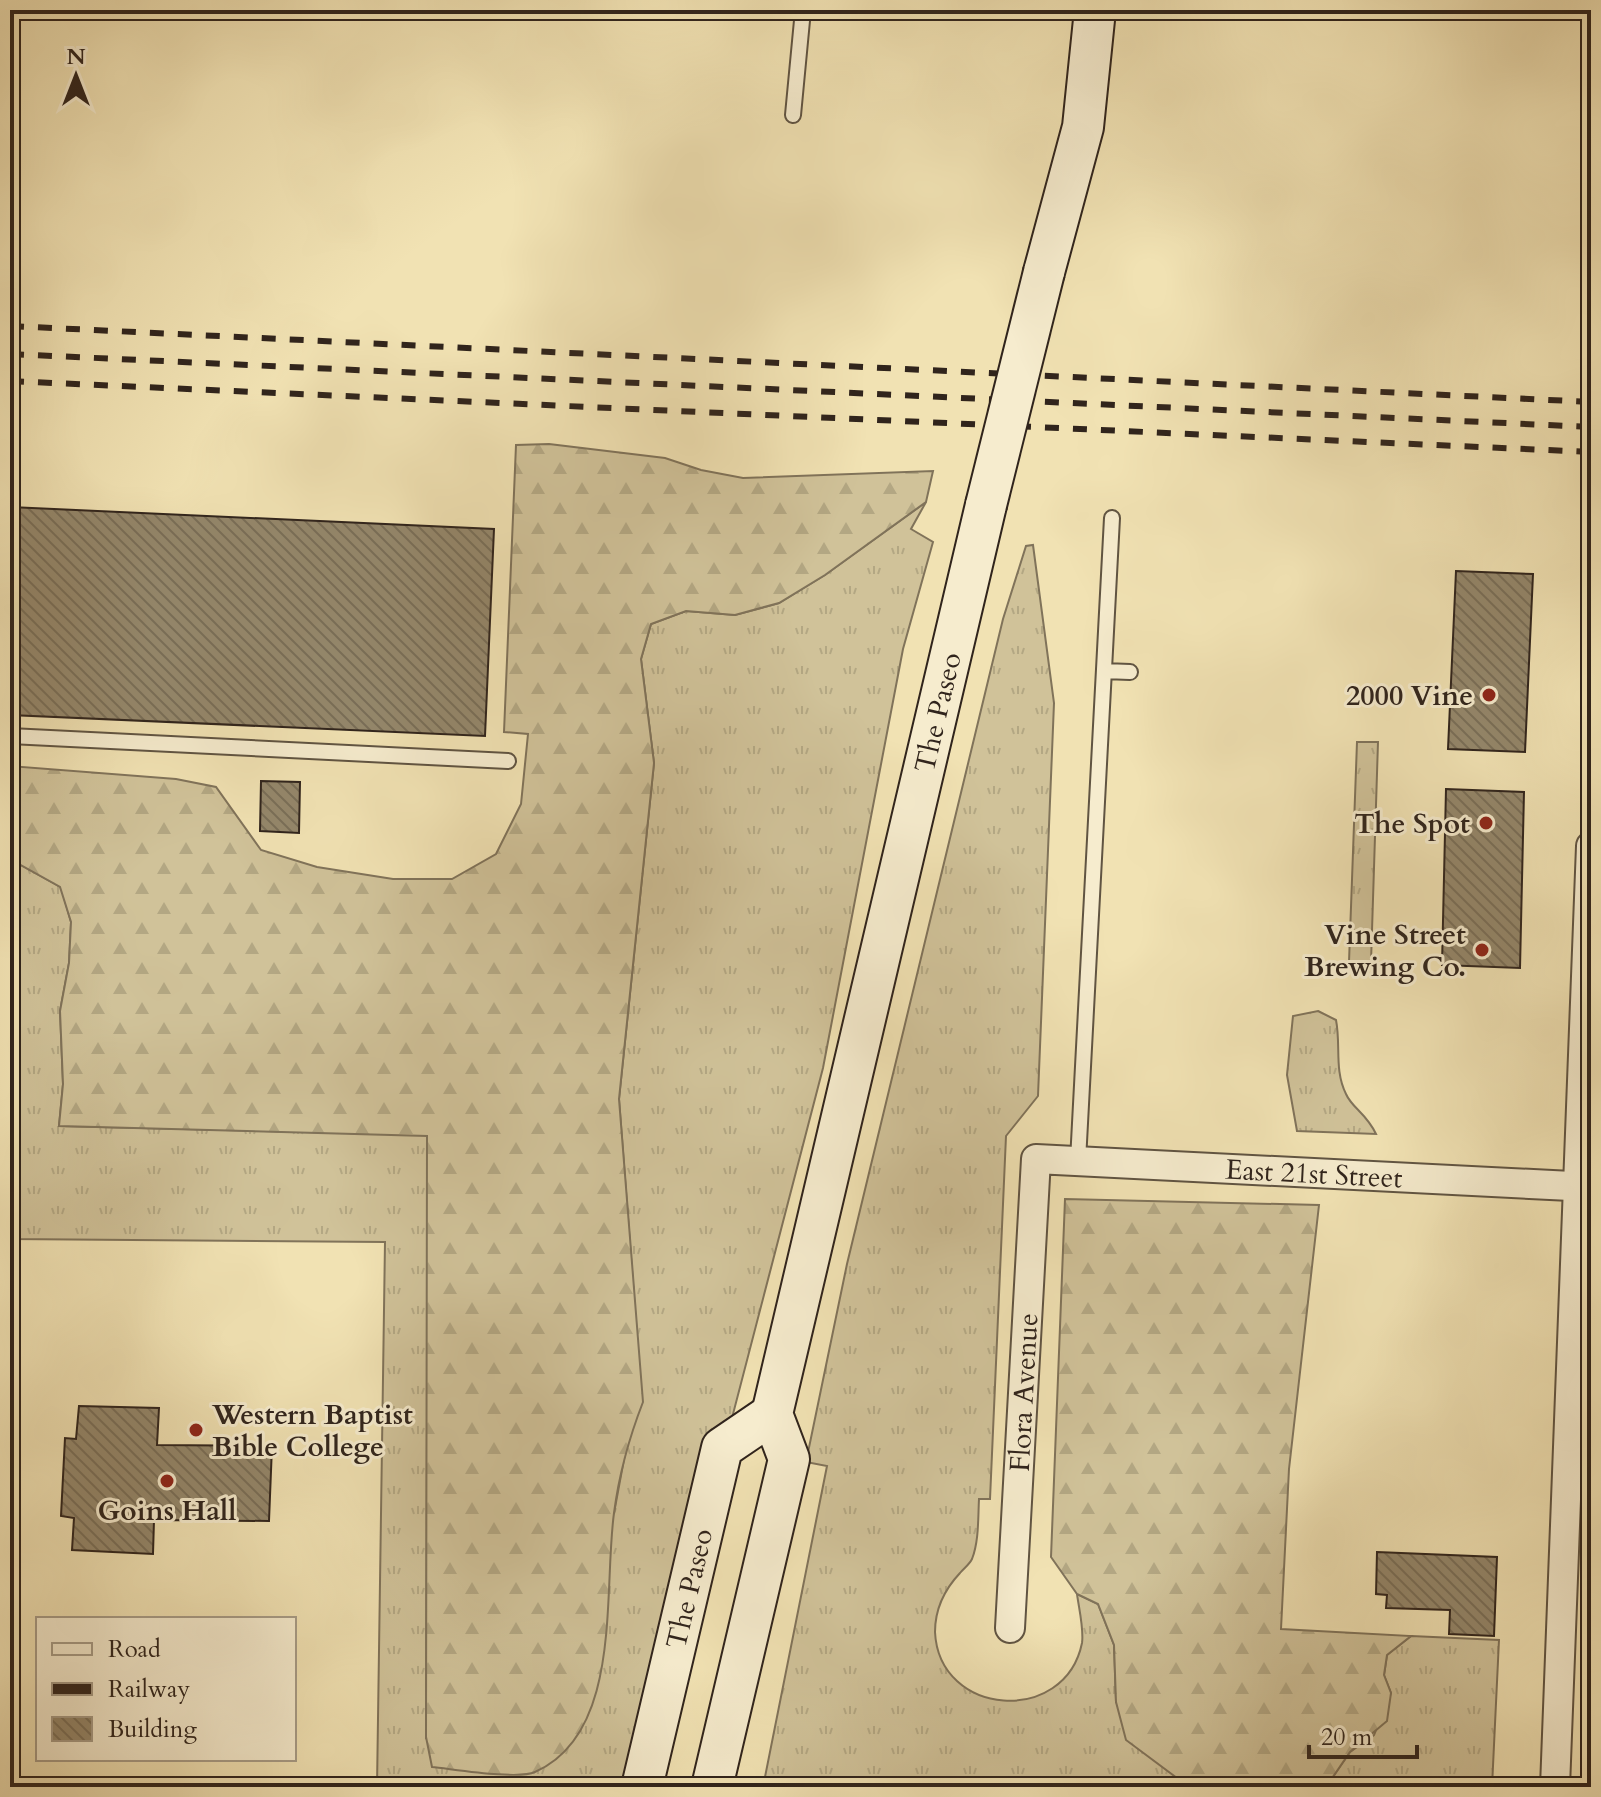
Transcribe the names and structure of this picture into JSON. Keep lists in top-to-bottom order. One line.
{"streets":{"main road":["The Paseo"],"street":["East 21st Street","Flora Avenue"]},"crossings":[["East 21st Street","Flora Avenue"]],"places":["2000 Vine","The Spot","Vine Street Brewing Co.","Western Baptist Bible College","Goins Hall"],"legend":["Road","Railway","Building"],"scale_bar":"20 m","north":"top"}
